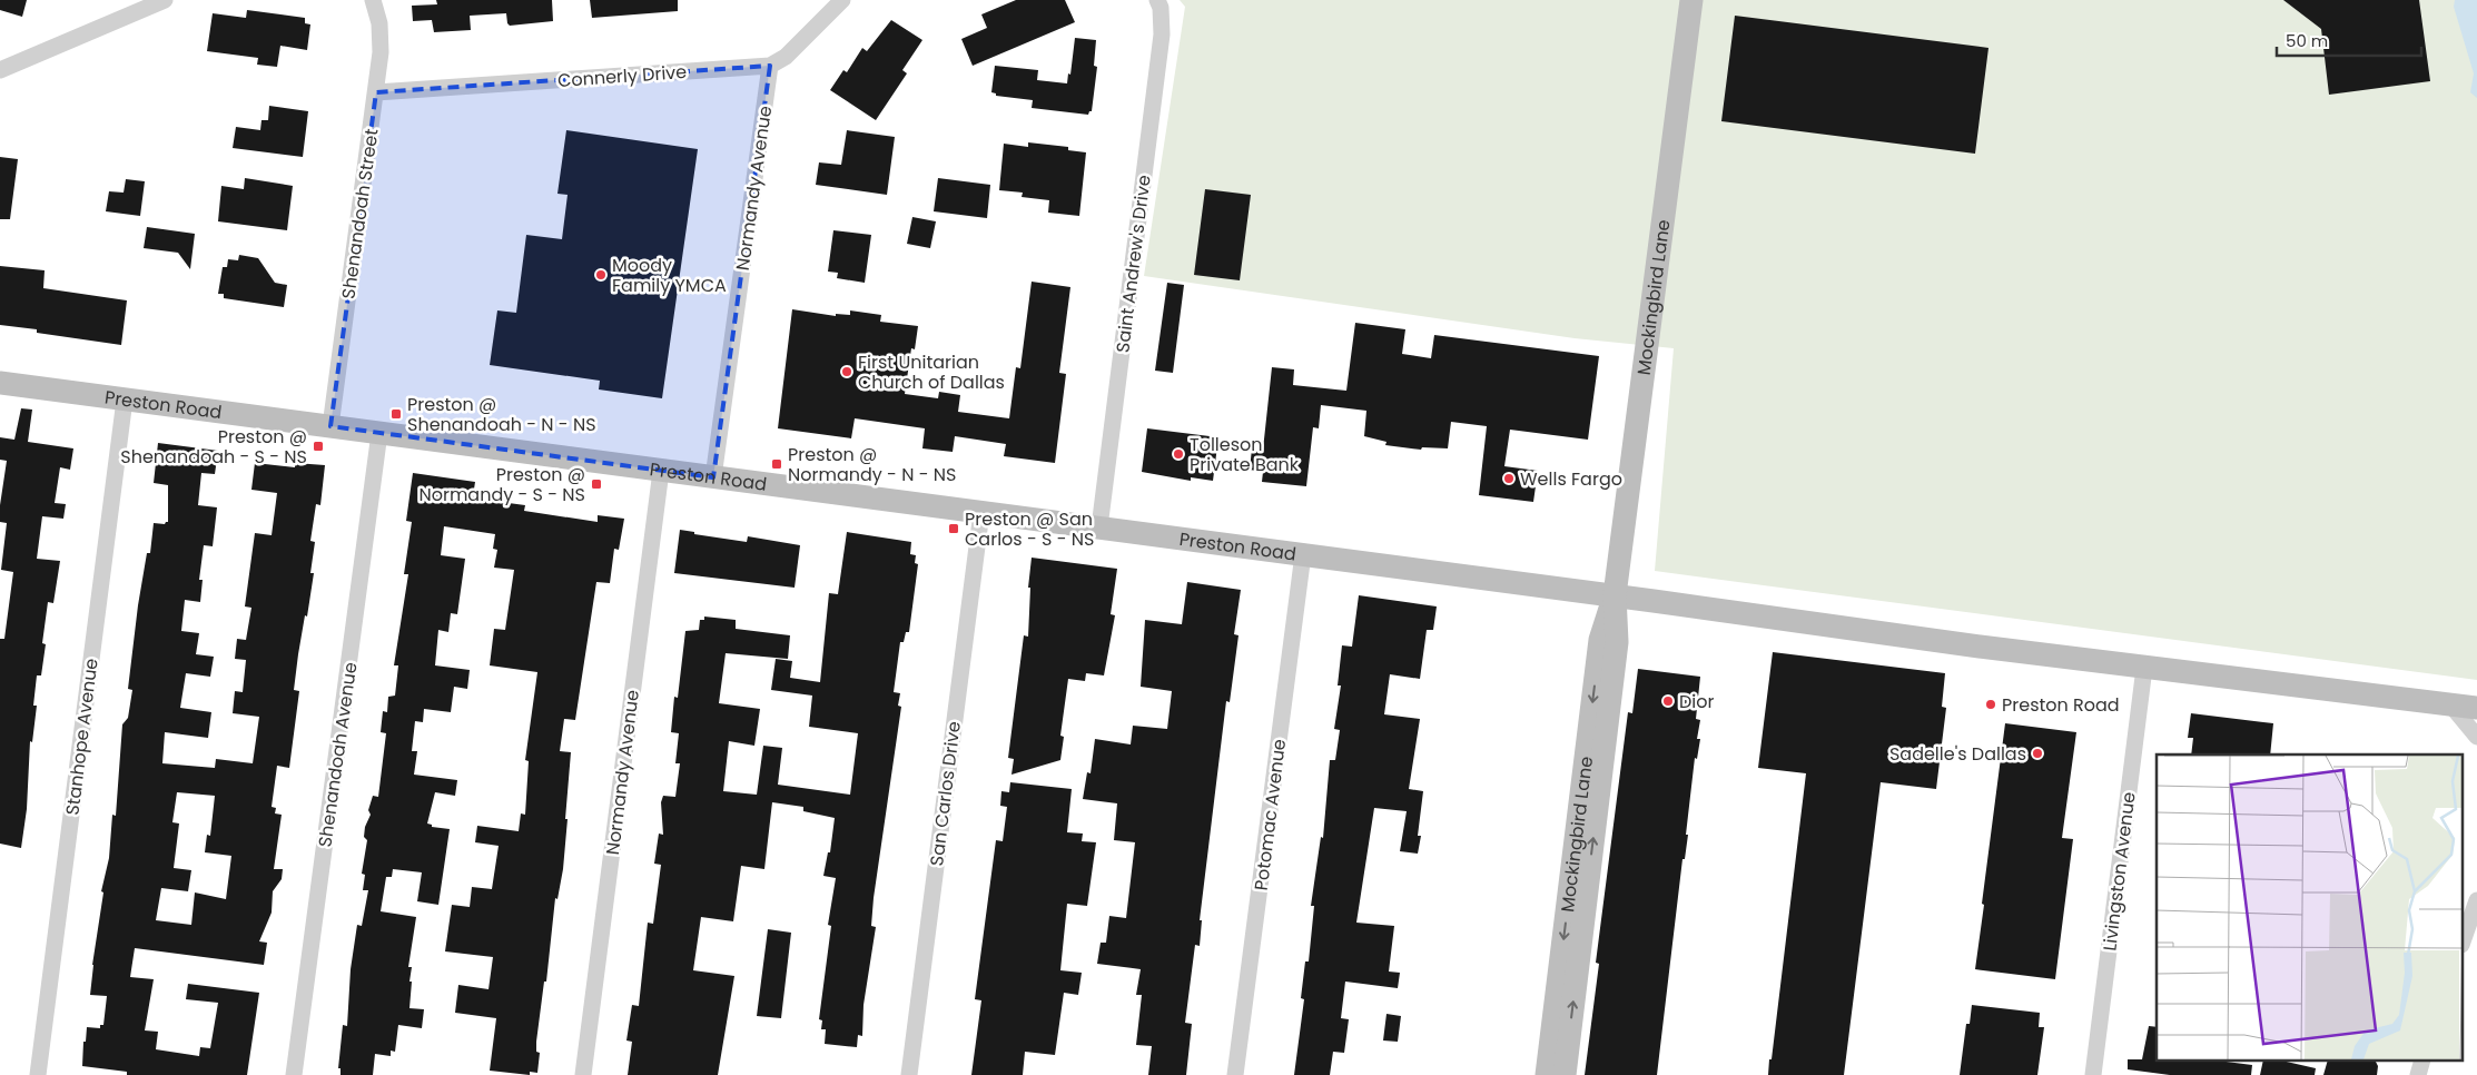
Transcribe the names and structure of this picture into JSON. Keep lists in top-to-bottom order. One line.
{"streets":{"main road":["Mockingbird Lane","Preston Road"],"street":["Connerly Drive","Normandy Avenue","Shenandoah Street","Saint Andrew's Drive","Stanhope Avenue","Shenandoah Avenue","San Carlos Drive","Potomac Avenue","Livingston Avenue"]},"crossings":[["Connerly Drive","Normandy Avenue"],["Connerly Drive","Shenandoah Street"],["Normandy Avenue","Preston Road"],["Shenandoah Street","Preston Road"],["Saint Andrew's Drive","Preston Road"],["Mockingbird Lane","Preston Road"],["Preston Road","Stanhope Avenue"],["Preston Road","Shenandoah Avenue"],["Preston Road","San Carlos Drive"],["Preston Road","Potomac Avenue"],["Preston Road","Livingston Avenue"]],"places":{"other":["Moody Family YMCA","First Unitarian Church of Dallas","Tolleson Private Bank","Wells Fargo","Dior","Preston Road","Sadelle's Dallas"],"transit":["Preston @ Shenandoah - N - NS","Preston @ Shenandoah - S - NS","Preston @ Normandy - N - NS","Preston @ Normandy - S - NS","Preston @ San Carlos - S - NS"]},"scale_bar":"50 m"}
